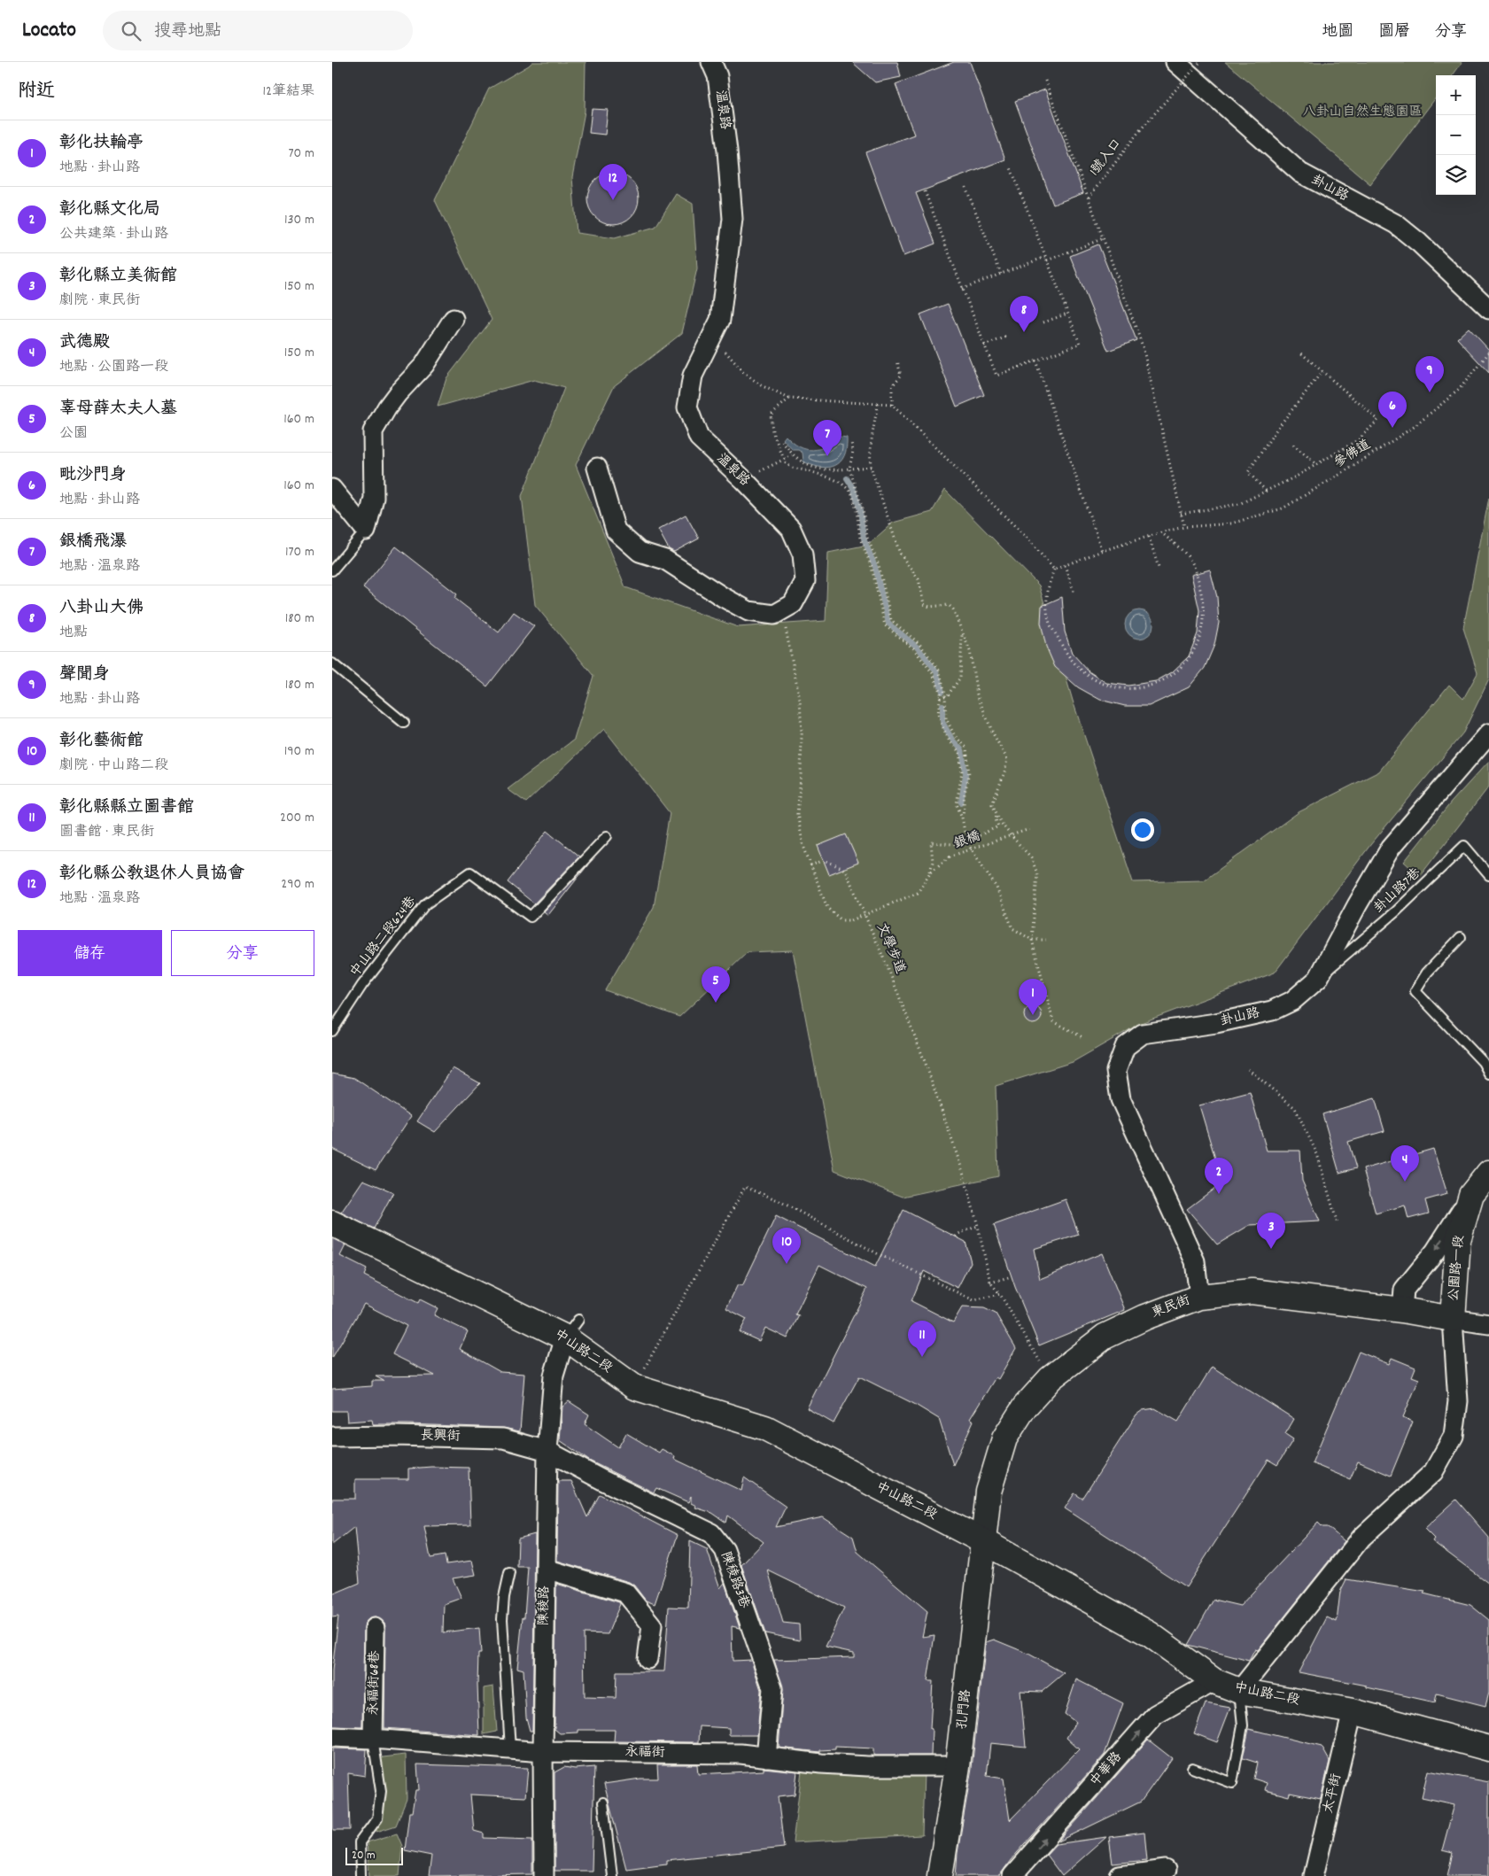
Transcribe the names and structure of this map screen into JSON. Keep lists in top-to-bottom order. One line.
{"streets":{"main road":["公園路一段","東民街","中山路二段","孔門路"],"street":["溫泉路","卦山路","長興街","陳稜路3巷","陳稜路","永福街68巷","永福街","中華路","太平街"],"lane":["卦山路7巷","中山路二段624巷"],"path":["1號入口","參佛道","銀橋","文學步道"]},"crossings":[["溫泉路","文學步道"],["卦山路","卦山路7巷"],["卦山路","東民街"],["文學步道","東民街"],["公園路一段","東民街"],["東民街","中山路二段"],["東民街","孔門路"],["中山路二段","陳稜路"],["中山路二段","孔門路"],["中山路二段","中華路"],["中山路二段","太平街"],["長興街","陳稜路3巷"],["長興街","陳稜路"],["陳稜路3巷","陳稜路"],["陳稜路3巷","永福街"],["陳稜路","永福街"],["永福街68巷","永福街"],["孔門路","永福街"]],"one_way":["中華路"],"parks":["八卦山自然生態園區"],"scale_bar":"20 m","page":{"header":"Locato","search":"搜尋地點","nav":["地圖","圖層","分享"],"heading":["附近","12筆結果"],"map_buttons":["+","−"],"list":[{"mark":"1","name":"彰化扶輪亭","note":"地點 · 卦山路","value":"70 m"},{"mark":"2","name":"彰化縣文化局","note":"公共建築 · 卦山路","value":"130 m"},{"mark":"3","name":"彰化縣立美術館","note":"劇院 · 東民街","value":"150 m"},{"mark":"4","name":"武德殿","note":"地點 · 公園路一段","value":"150 m"},{"mark":"5","name":"辜母薛太夫人墓","note":"公園","value":"160 m"},{"mark":"6","name":"毗沙門身","note":"地點 · 卦山路","value":"160 m"},{"mark":"7","name":"銀橋飛瀑","note":"地點 · 溫泉路","value":"170 m"},{"mark":"8","name":"八卦山大佛","note":"地點","value":"180 m"},{"mark":"9","name":"聲聞身","note":"地點 · 卦山路","value":"180 m"},{"mark":"10","name":"彰化藝術館","note":"劇院 · 中山路二段","value":"190 m"},{"mark":"11","name":"彰化縣縣立圖書館","note":"圖書館 · 東民街","value":"200 m"},{"mark":"12","name":"彰化縣公教退休人員協會","note":"地點 · 溫泉路","value":"290 m"}],"pins":["12","8","9","6","7","5","1","4","2","3","10","11"],"buttons":["儲存","分享"],"scale":"20 m"}}
